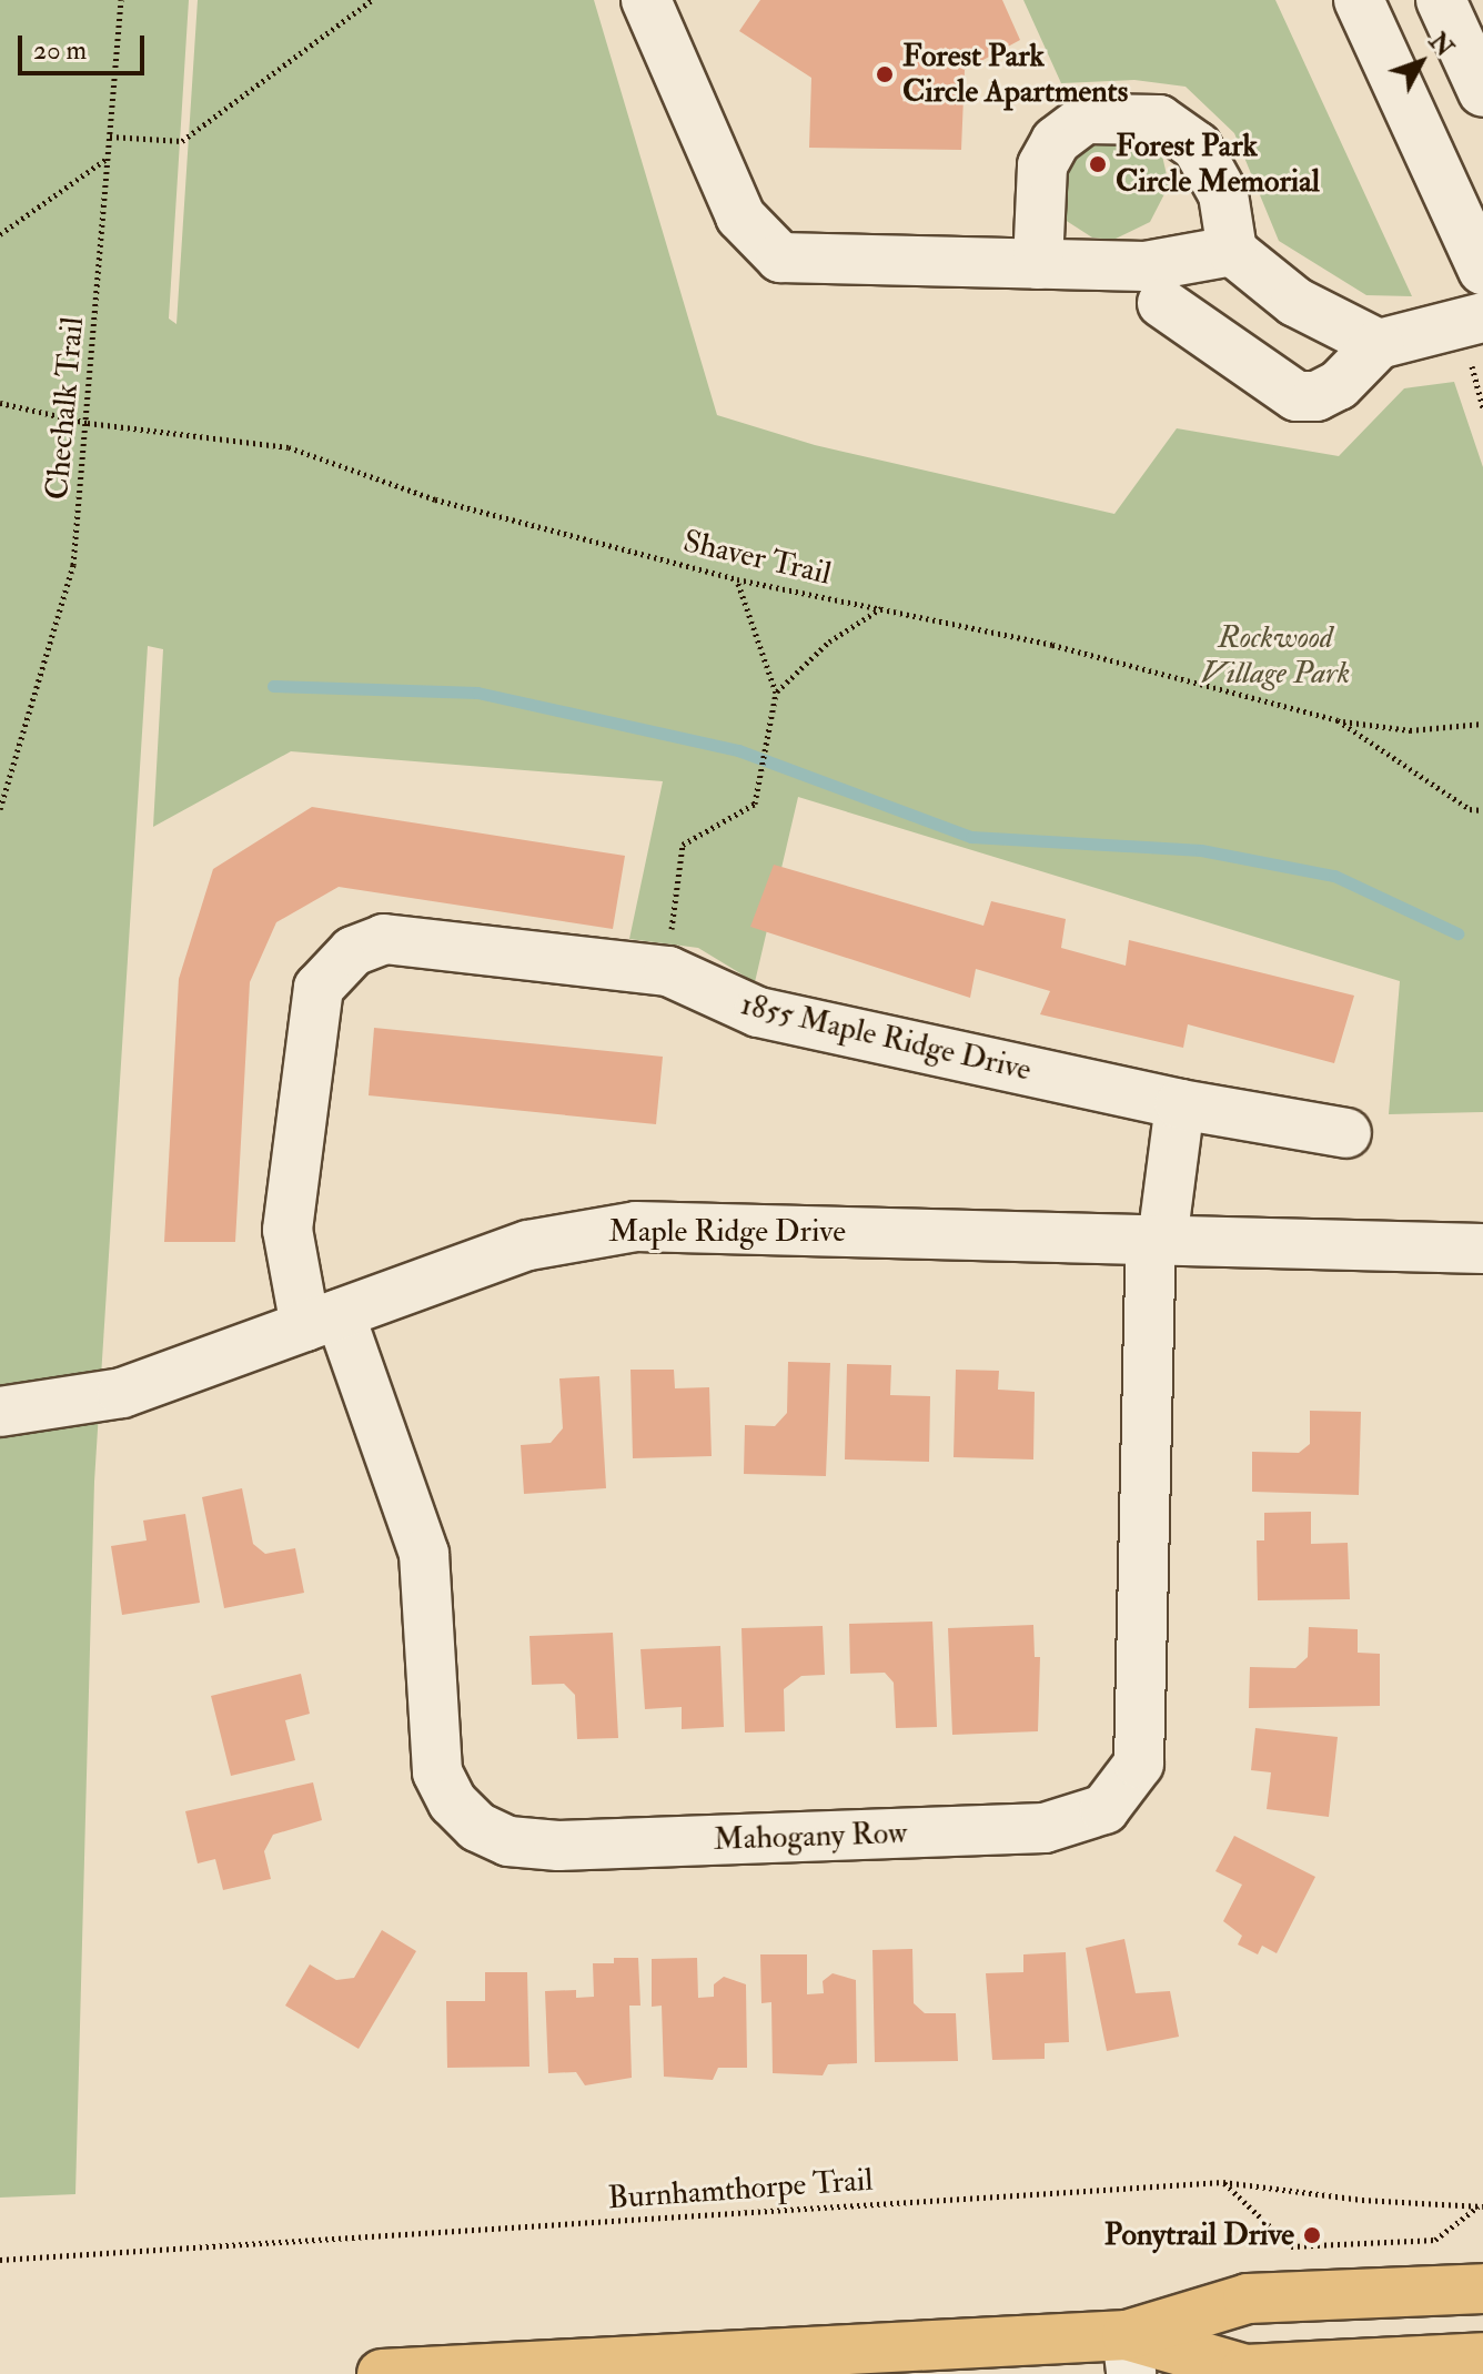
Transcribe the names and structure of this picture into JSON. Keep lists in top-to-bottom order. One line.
{"streets":{"street":["1855 Maple Ridge Drive","Maple Ridge Drive","Mahogany Row"],"path":["Chechalk Trail","Shaver Trail","Burnhamthorpe Trail"]},"crossings":[["Chechalk Trail","Shaver Trail"],["1855 Maple Ridge Drive","Maple Ridge Drive"],["1855 Maple Ridge Drive","Mahogany Row"],["Maple Ridge Drive","Mahogany Row"]],"parks":["Rockwood Village Park"],"places":["Forest Park Circle Apartments","Forest Park Circle Memorial","Ponytrail Drive"],"scale_bar":"20 m","north":"top right"}
